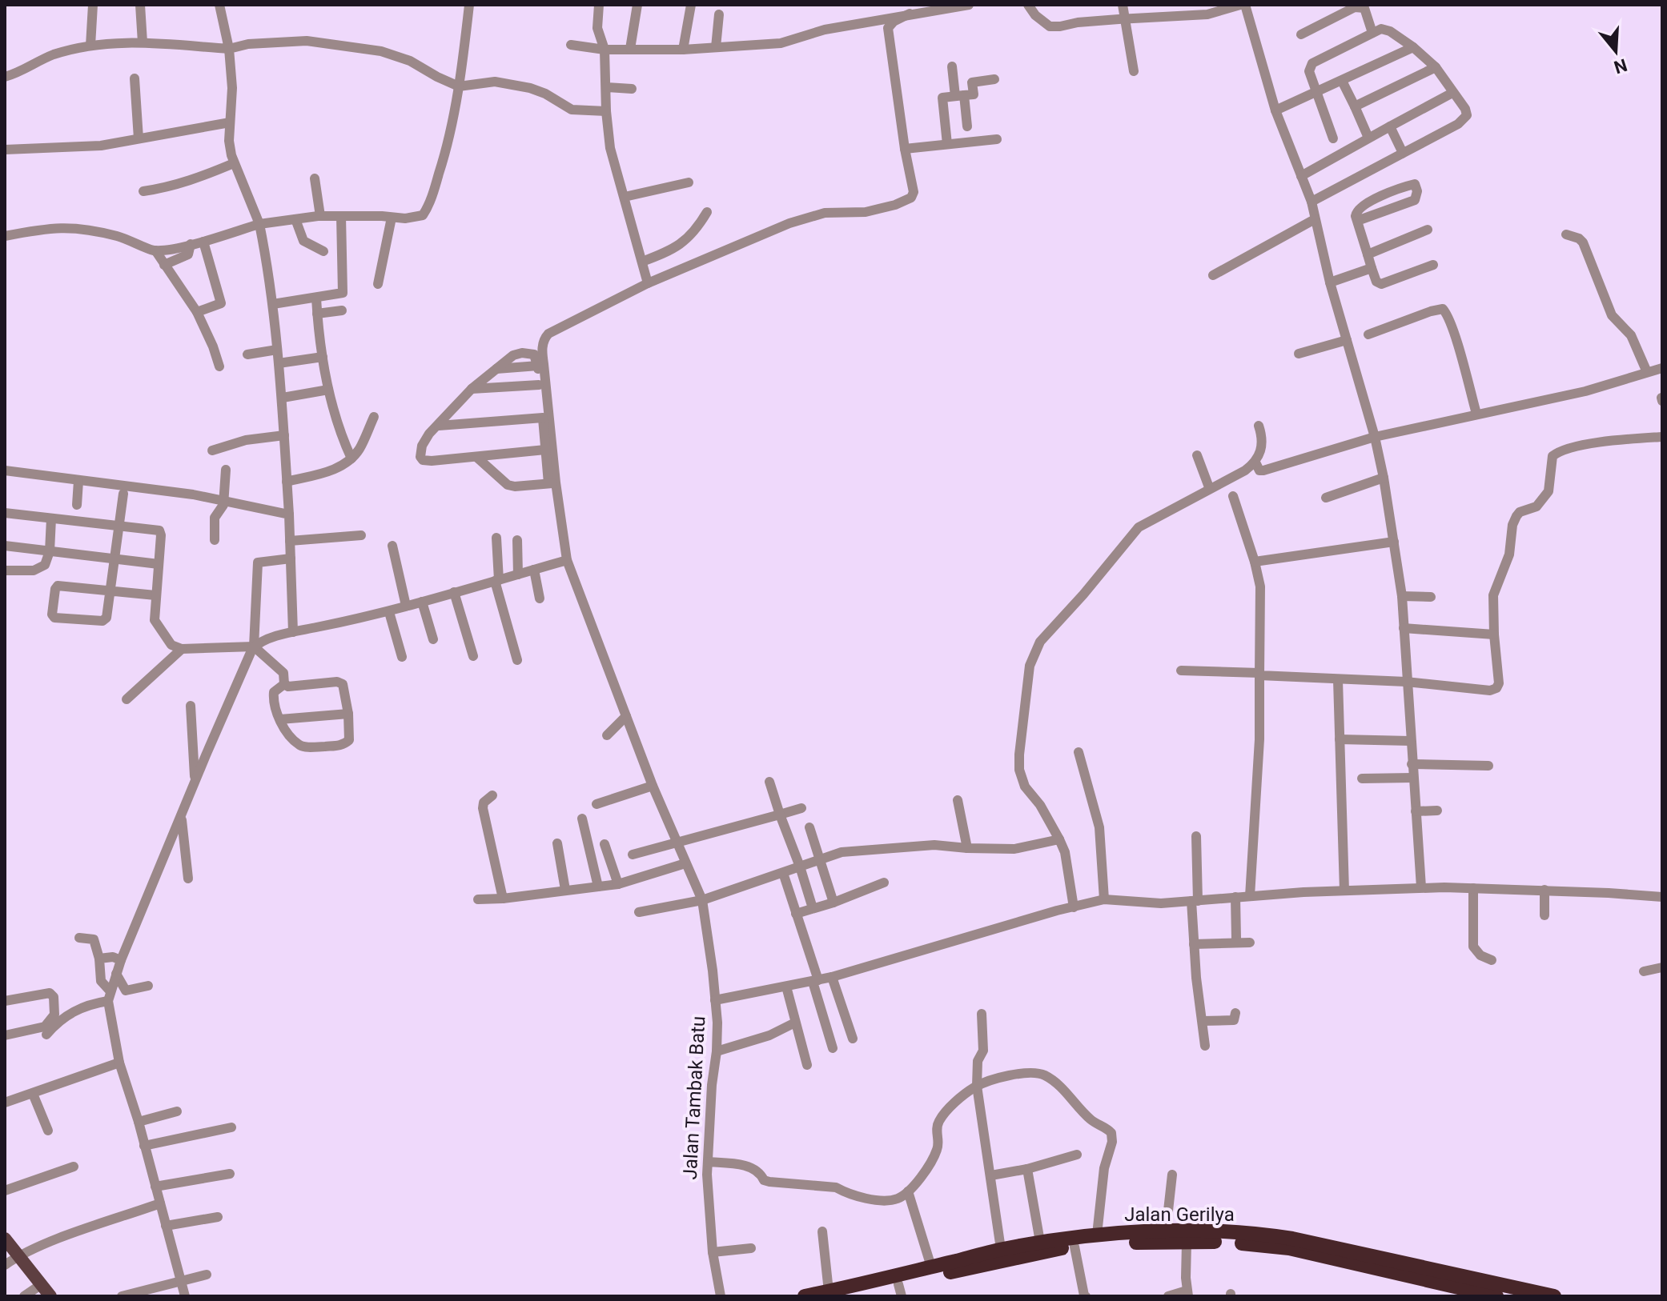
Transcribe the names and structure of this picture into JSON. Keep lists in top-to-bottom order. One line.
{"streets":{"highway":["Jalan Gerilya"],"street":["Jalan Tambak Batu"]},"north":"bottom"}
